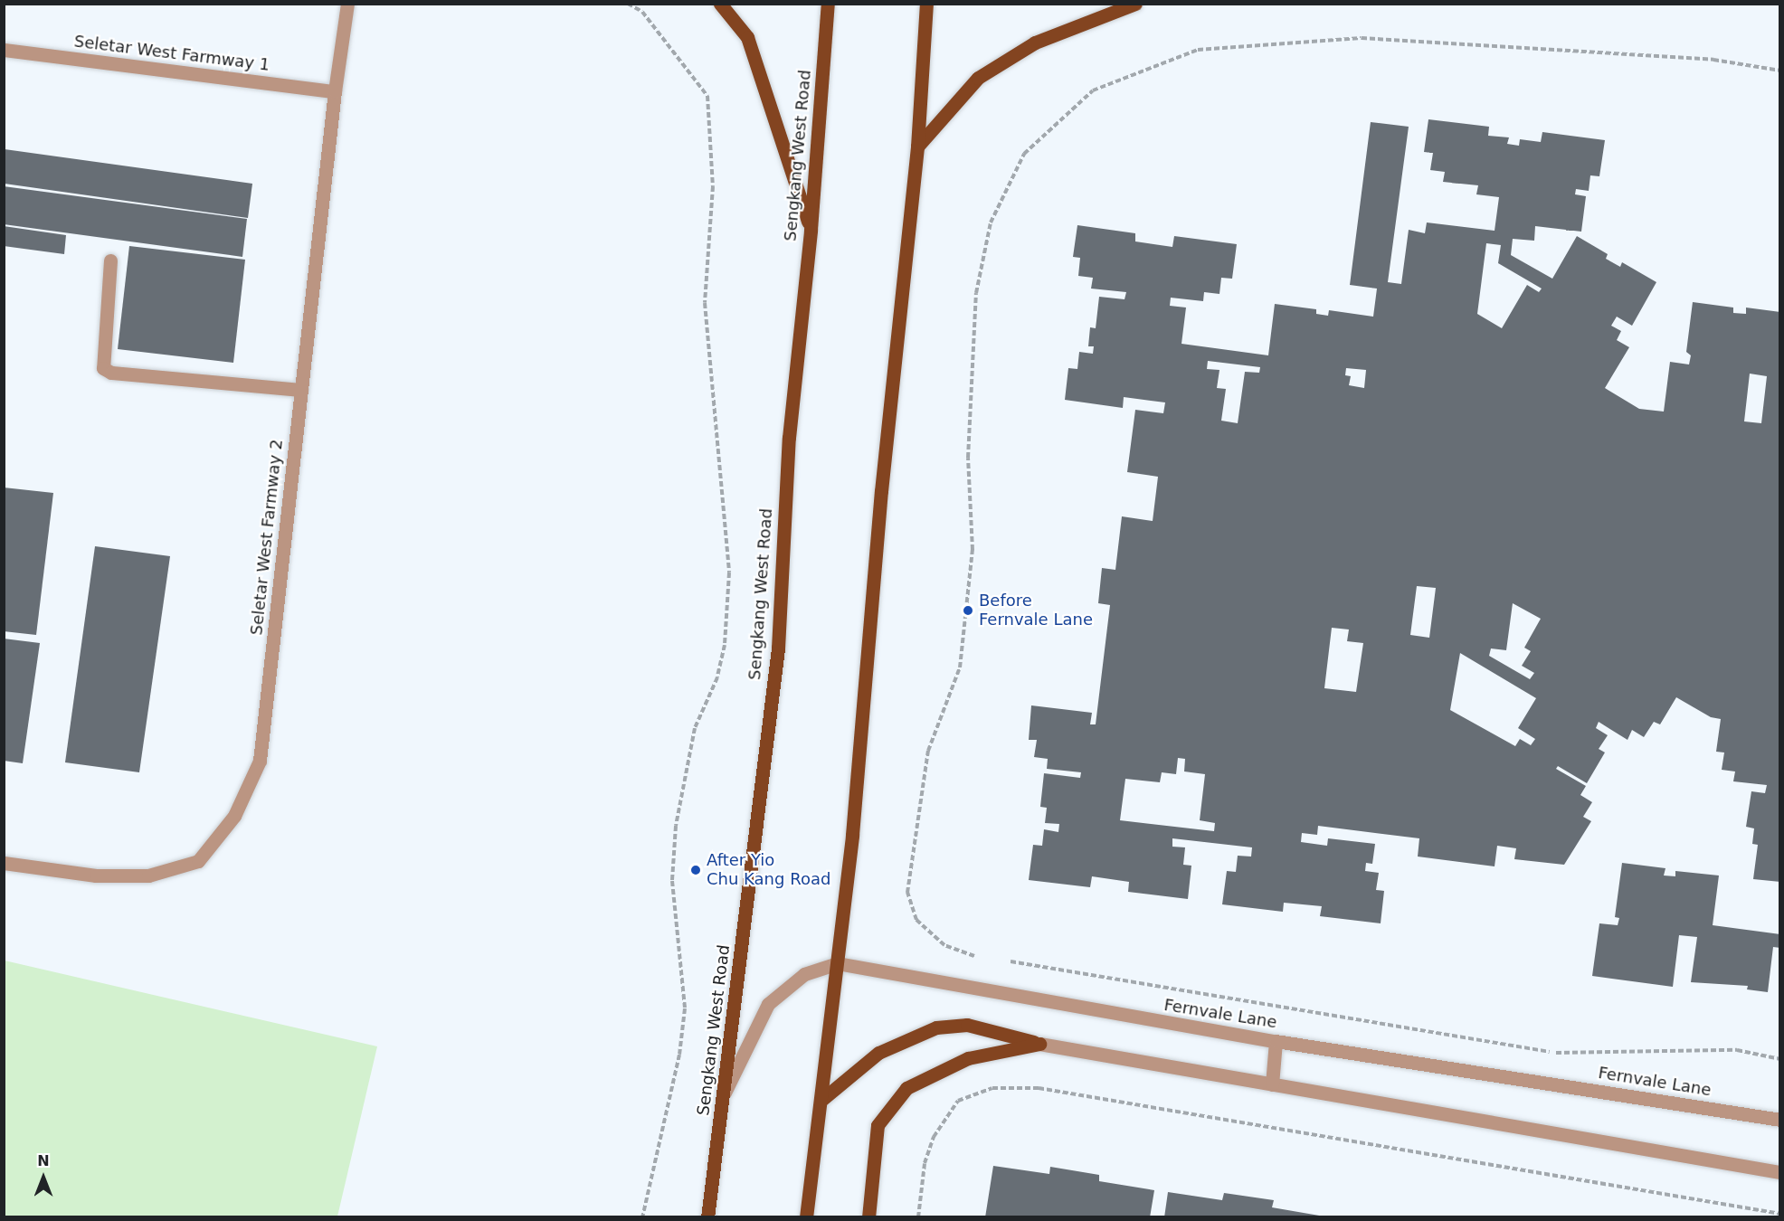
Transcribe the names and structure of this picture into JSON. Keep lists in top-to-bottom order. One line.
{"streets":{"main road":["Sengkang West Road"],"street":["Seletar West Farmway 1","Seletar West Farmway 2","Fernvale Lane"]},"crossings":[["Seletar West Farmway 1","Seletar West Farmway 2"],["Sengkang West Road","Fernvale Lane"]],"places":["Before Fernvale Lane","After Yio Chu Kang Road"],"north":"top"}
